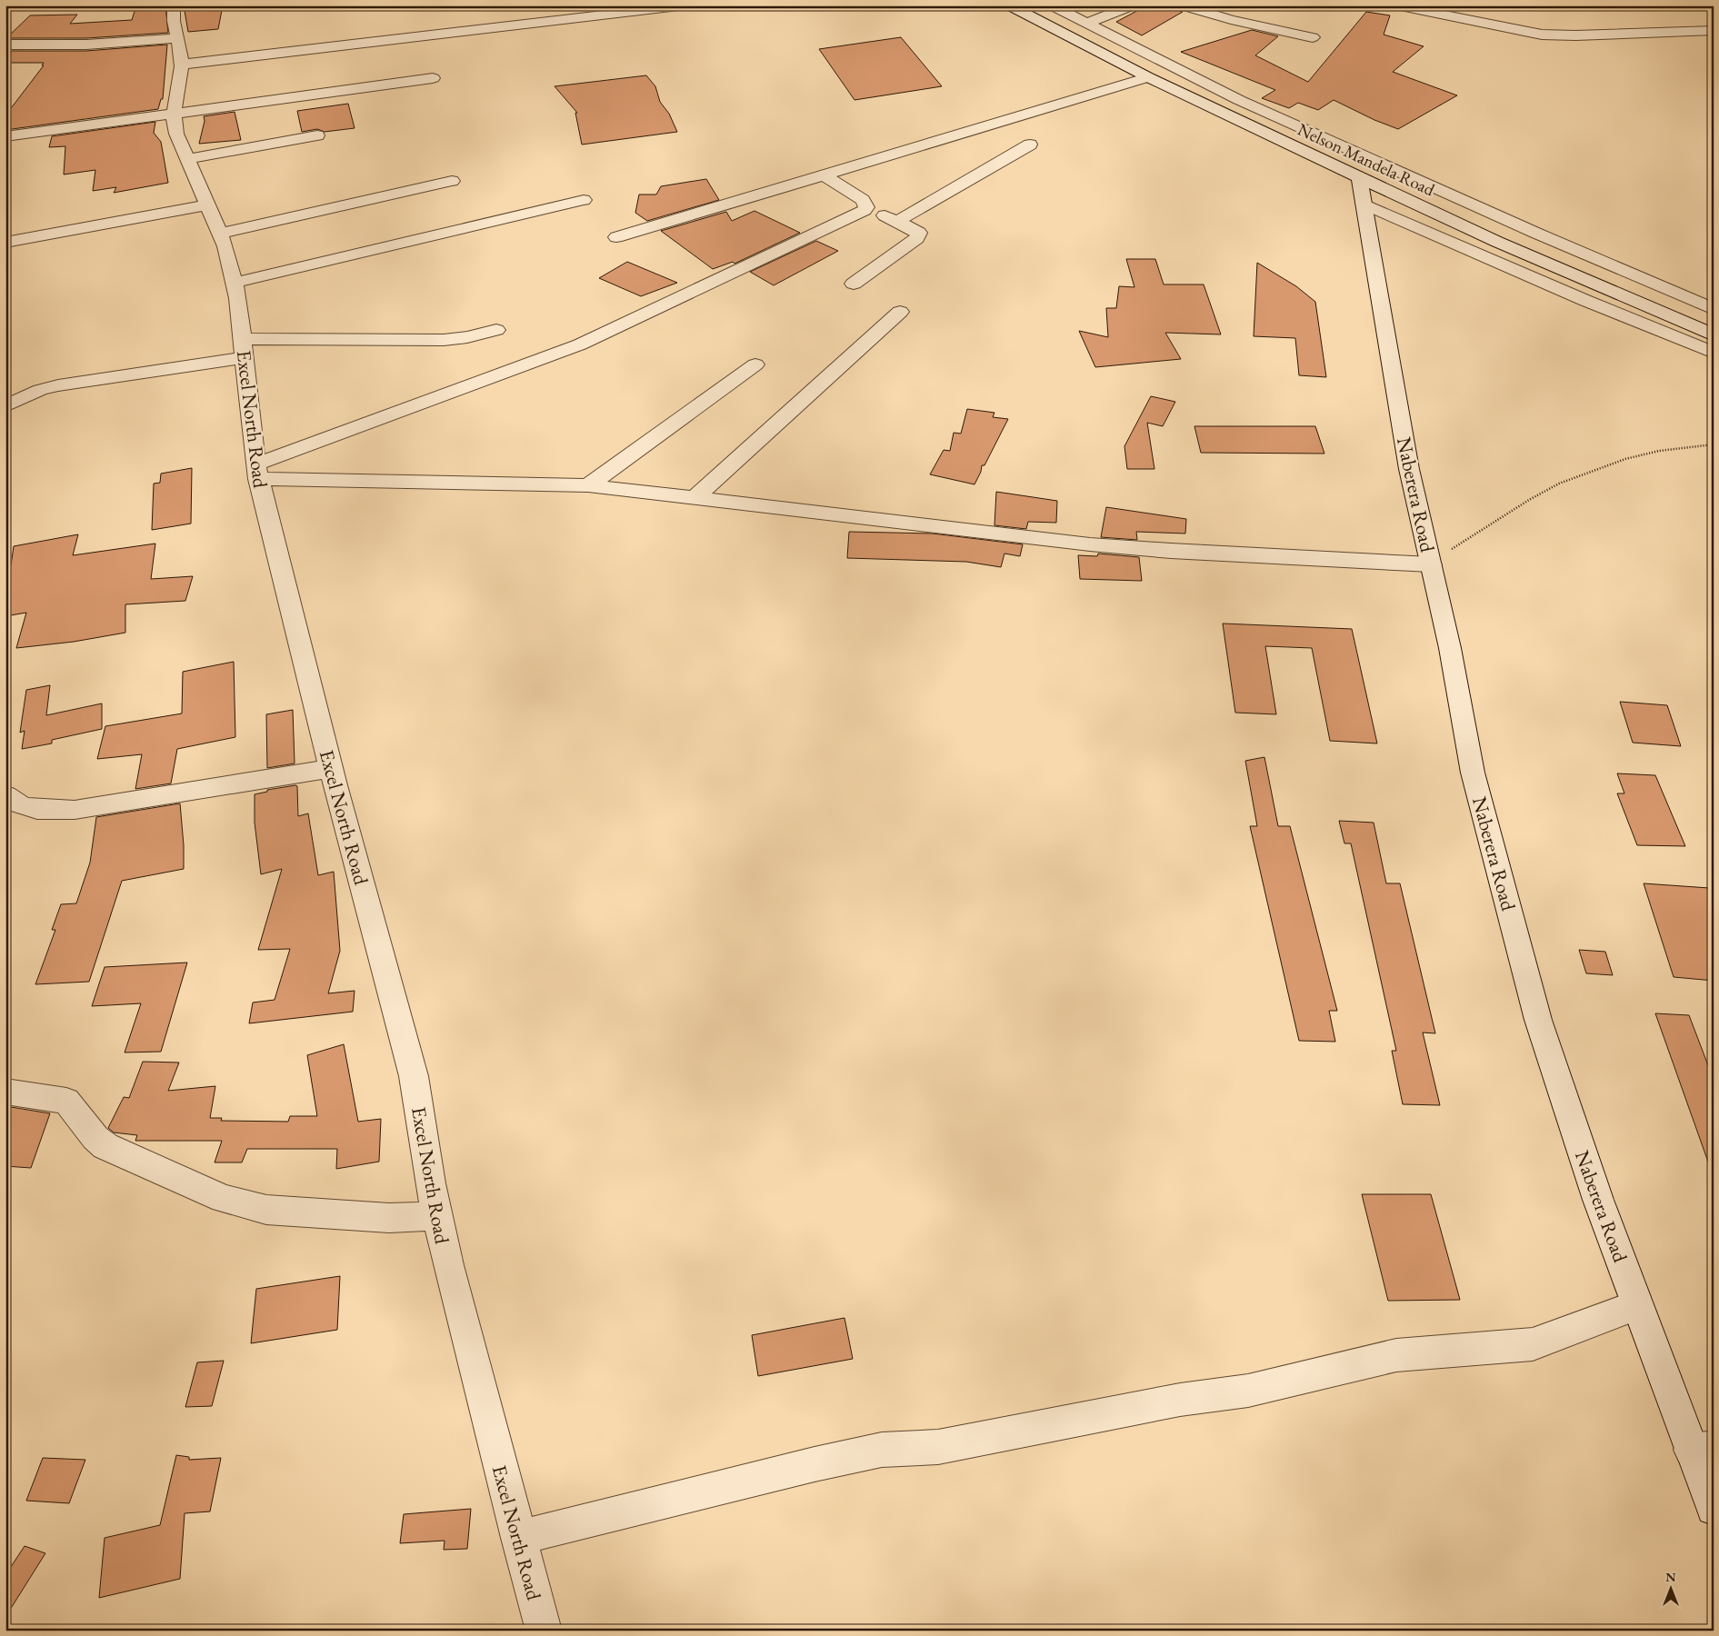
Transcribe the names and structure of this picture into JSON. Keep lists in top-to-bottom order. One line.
{"streets":{"street":["Nelson Mandela Road","Excel North Road","Naberera Road"]},"crossings":[["Nelson Mandela Road","Naberera Road"]],"north":"top"}
